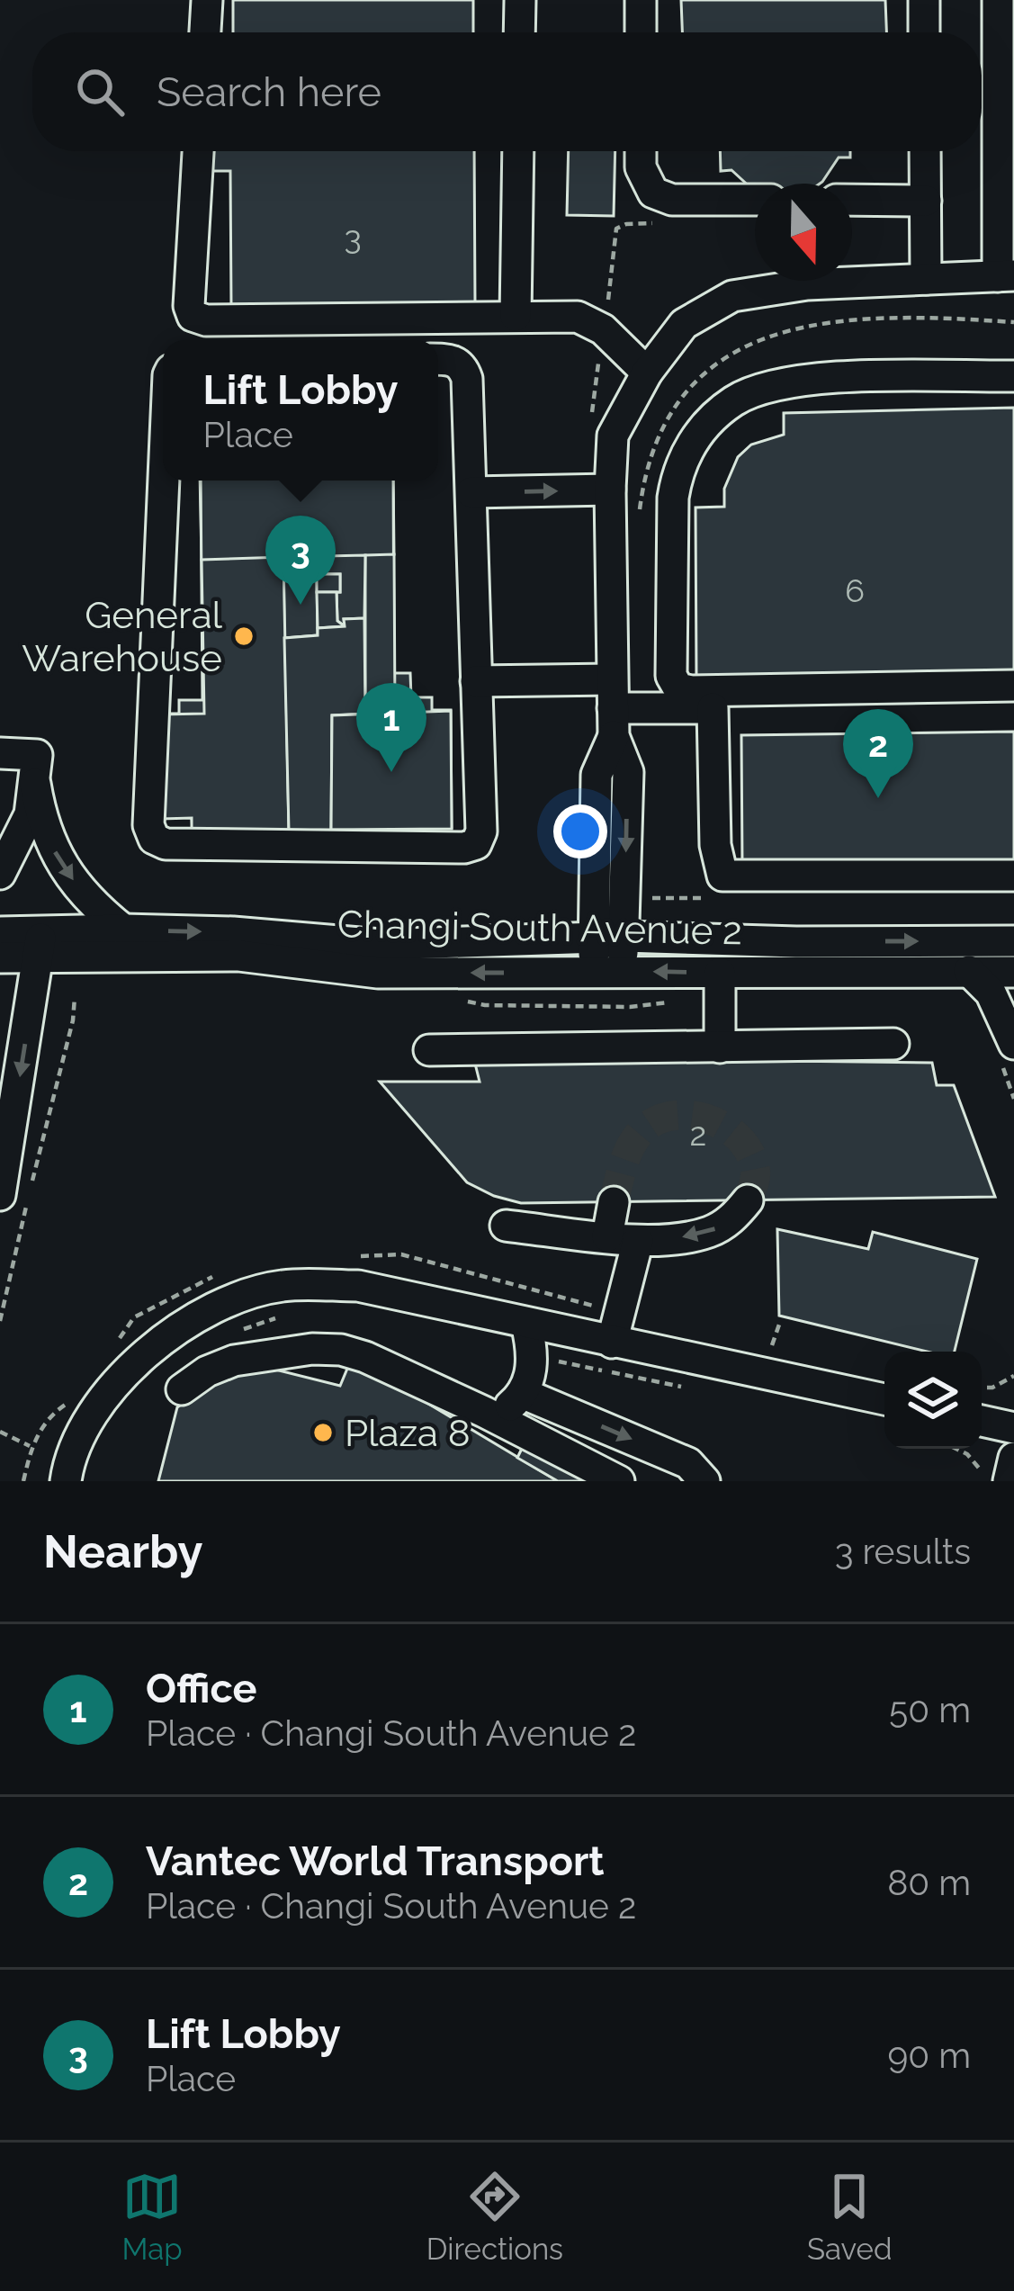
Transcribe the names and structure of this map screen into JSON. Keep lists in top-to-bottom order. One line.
{"streets":{"street":["Changi South Avenue 2"]},"places":["General Warehouse","Plaza 8"],"house_numbers":["3","6","2"],"north":"bottom","page":{"search":"Search here","popup":["Lift Lobby","Place"],"pins":["3","1","2"],"heading":["Nearby","3 results"],"list":[{"mark":"1","name":"Office","note":"Place · Changi South Avenue 2","value":"50 m"},{"mark":"2","name":"Vantec World Transport","note":"Place · Changi South Avenue 2","value":"80 m"},{"mark":"3","name":"Lift Lobby","note":"Place","value":"90 m"}],"nav":["Map","Directions","Saved"]}}
